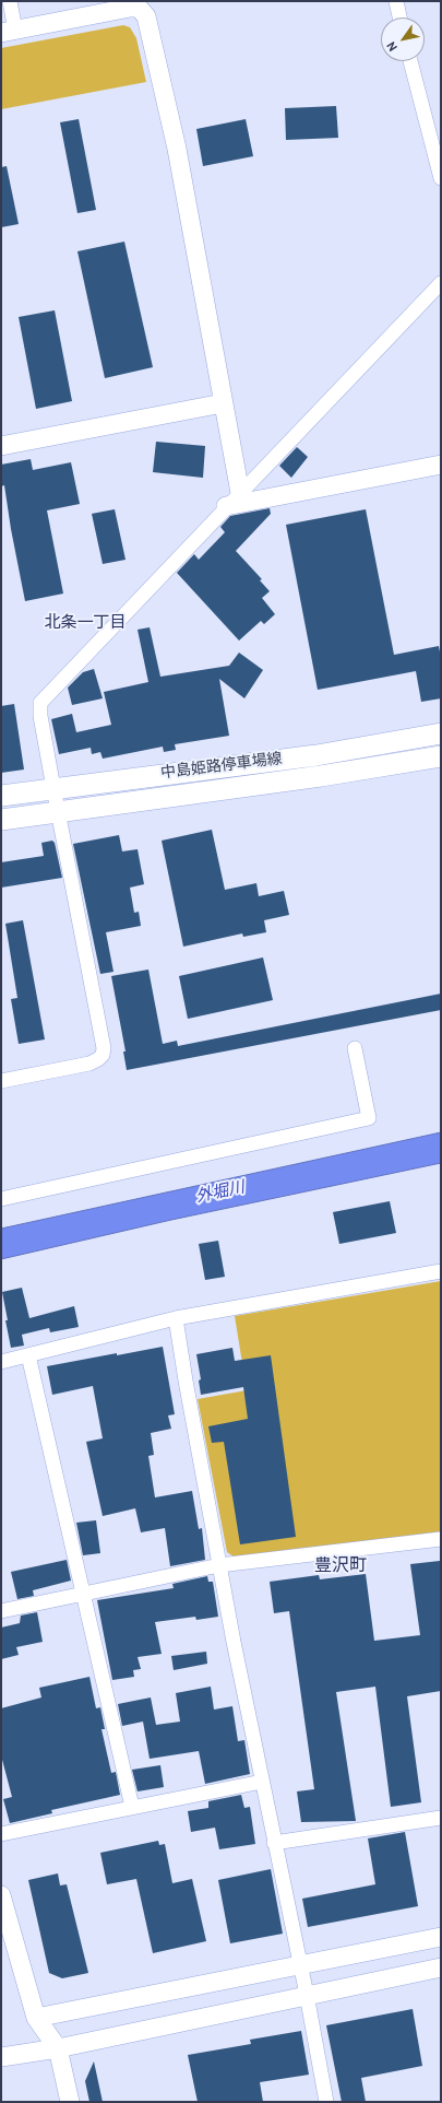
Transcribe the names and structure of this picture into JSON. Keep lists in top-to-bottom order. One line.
{"streets":{"main road":["中島姫路停車場線"]},"districts":["北条一丁目","豊沢町"],"water":["外堀川"],"north":"bottom left"}
